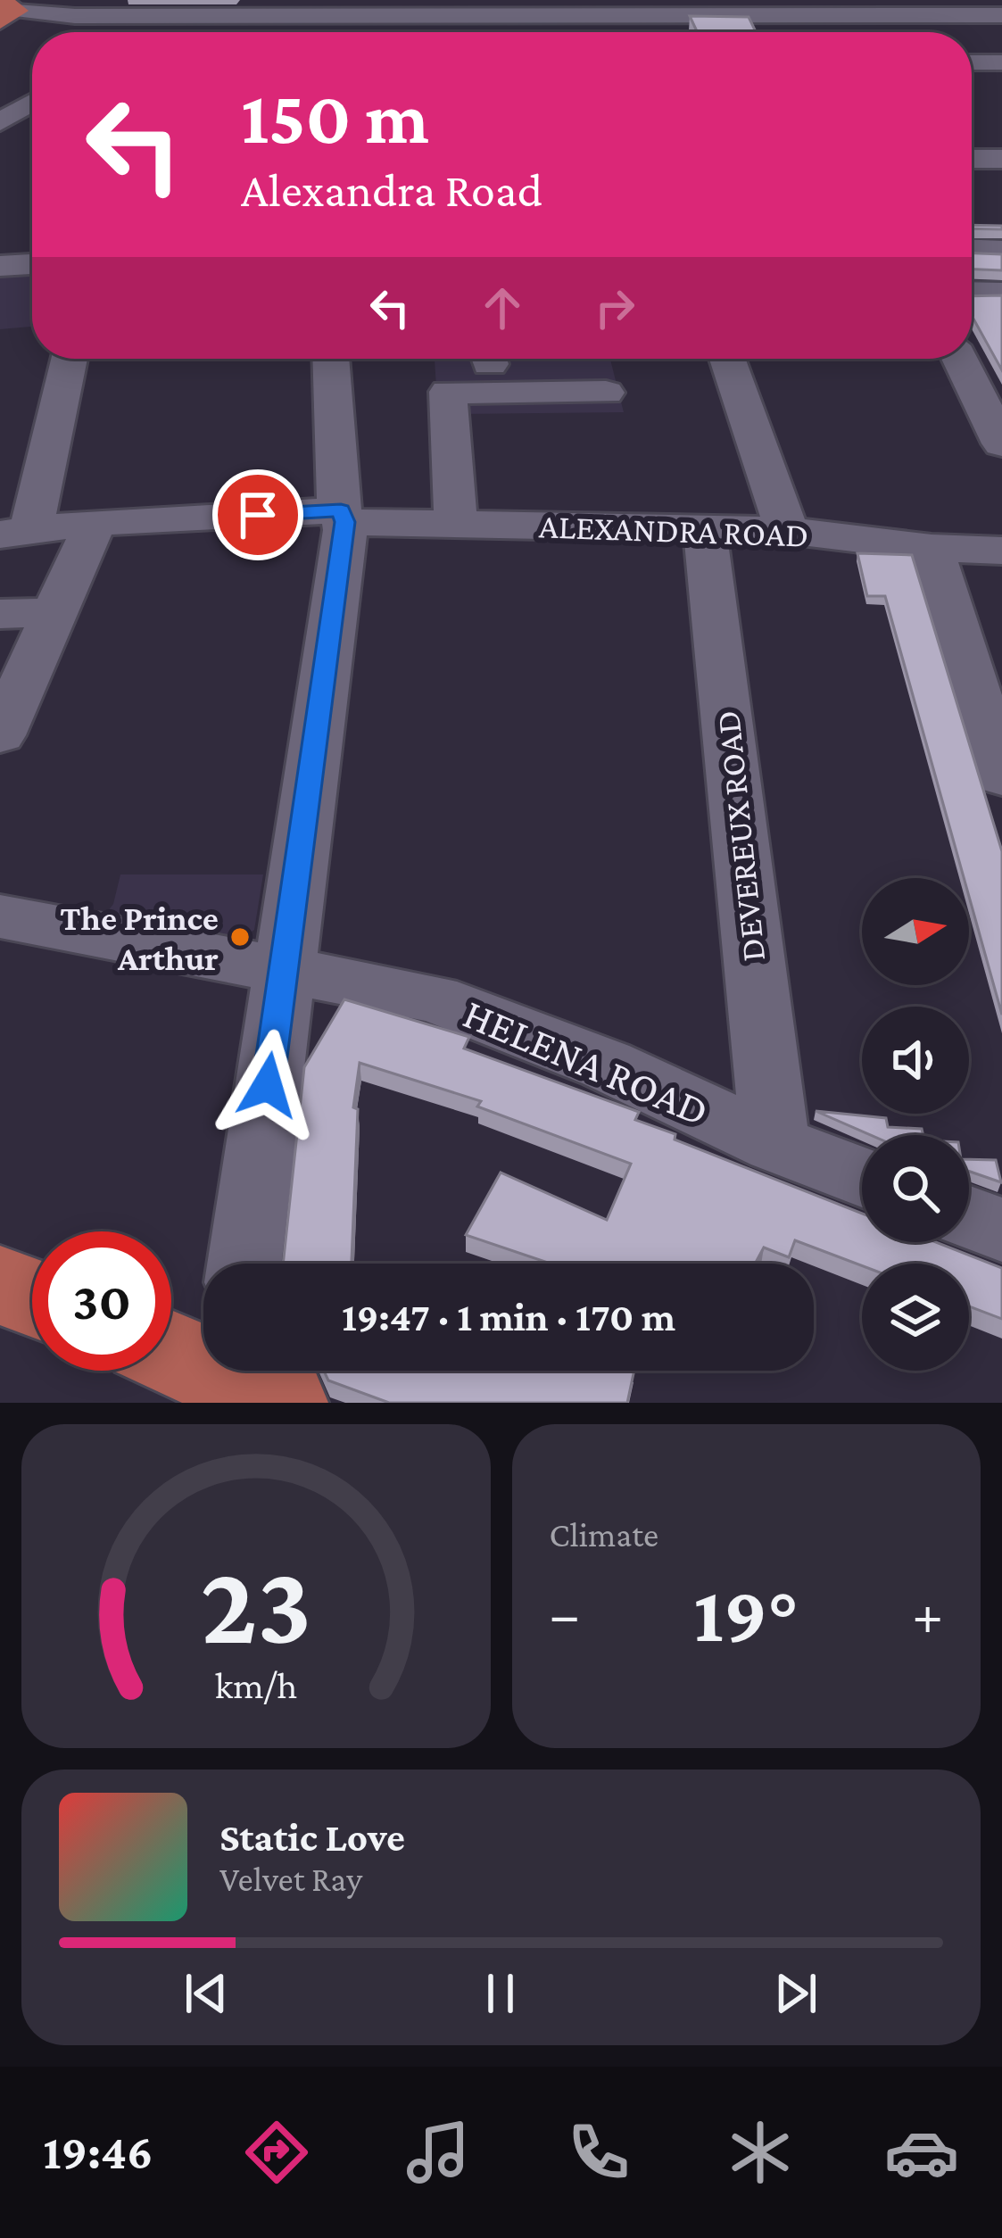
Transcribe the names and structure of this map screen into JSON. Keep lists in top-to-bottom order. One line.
{"streets":{"street":["ALEXANDRA ROAD","DEVEREUX ROAD","HELENA ROAD"]},"crossings":[["ALEXANDRA ROAD","DEVEREUX ROAD"],["DEVEREUX ROAD","HELENA ROAD"]],"places":["The Prince Arthur"],"north":"right","page":{"turn":["150 m","Alexandra Road"],"limit":"30","trip":"19:47 · 1 min · 170 m","tile":"Climate","heat":["−","19°","+"],"song":["Static Love","Velvet Ray"],"tabs":"19:46","gauge":["23","km/h"]}}
